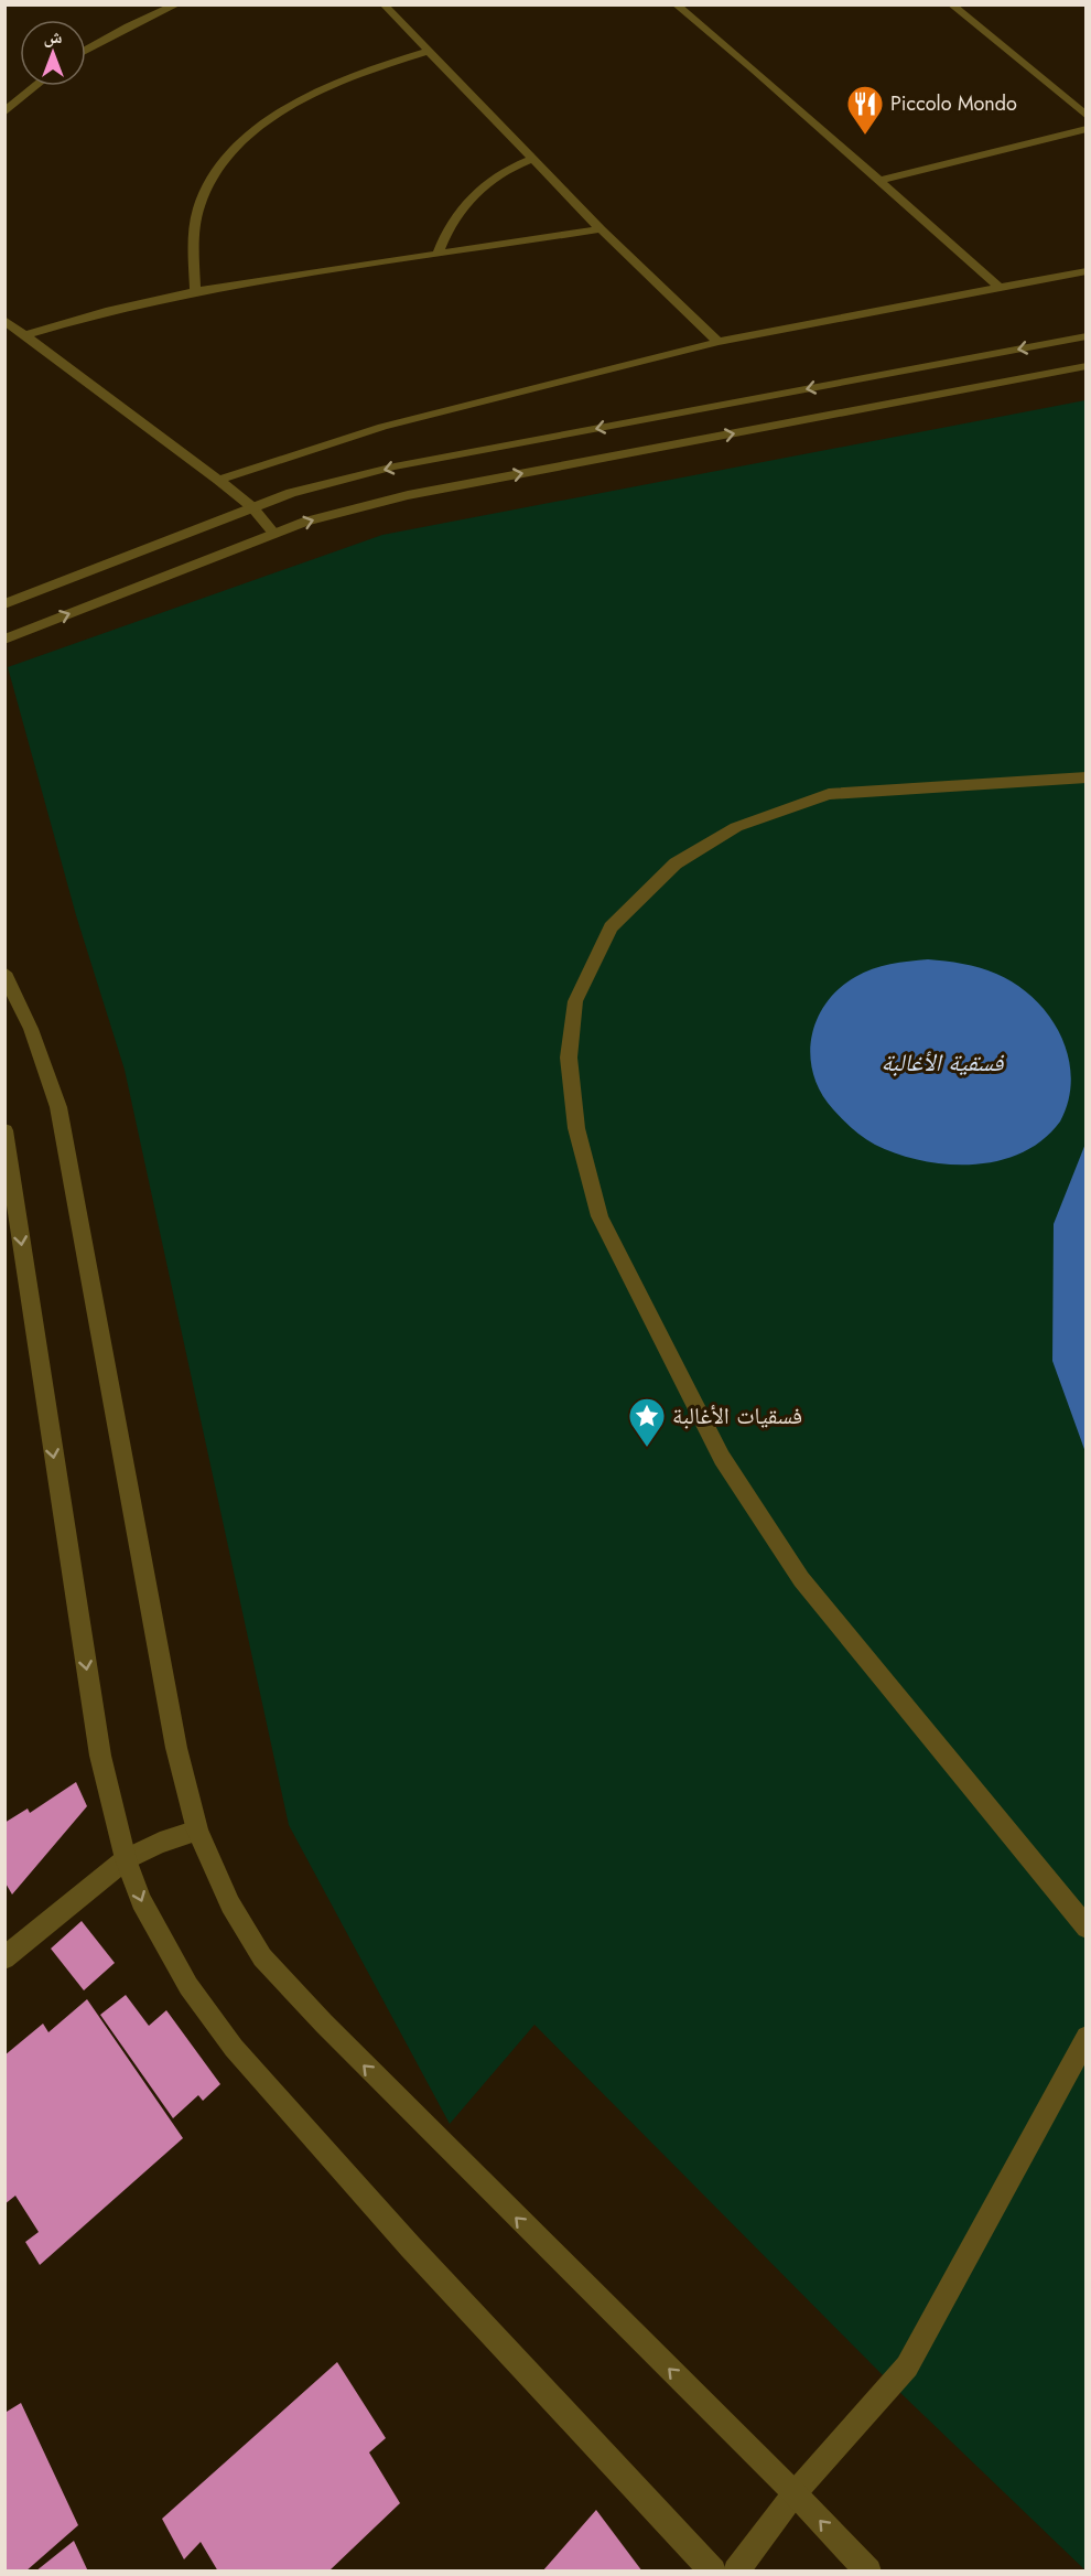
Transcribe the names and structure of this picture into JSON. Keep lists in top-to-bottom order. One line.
{"water":["فسقية الأغالبة"],"places":{"restaurant":["Piccolo Mondo"],"place":["فسقيات الأغالبة"]},"north":"top"}
